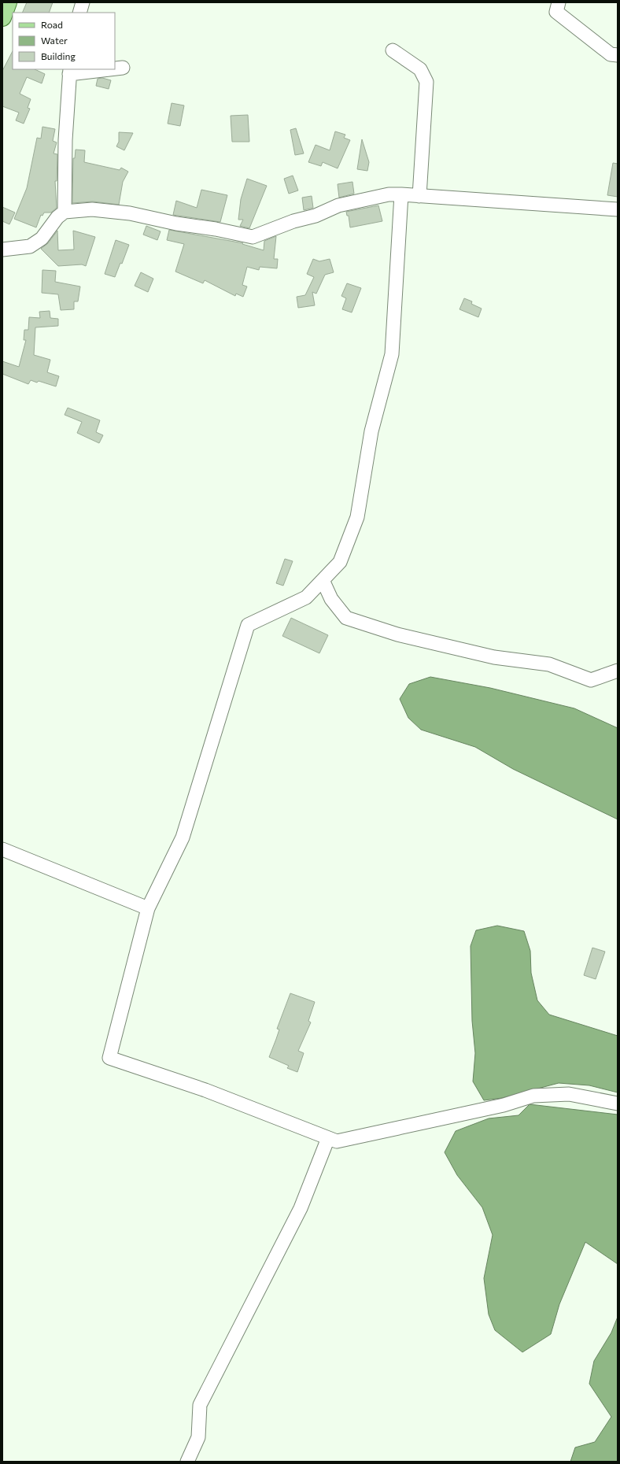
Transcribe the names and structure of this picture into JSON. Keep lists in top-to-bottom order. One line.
{"legend":["Road","Water","Building"]}
